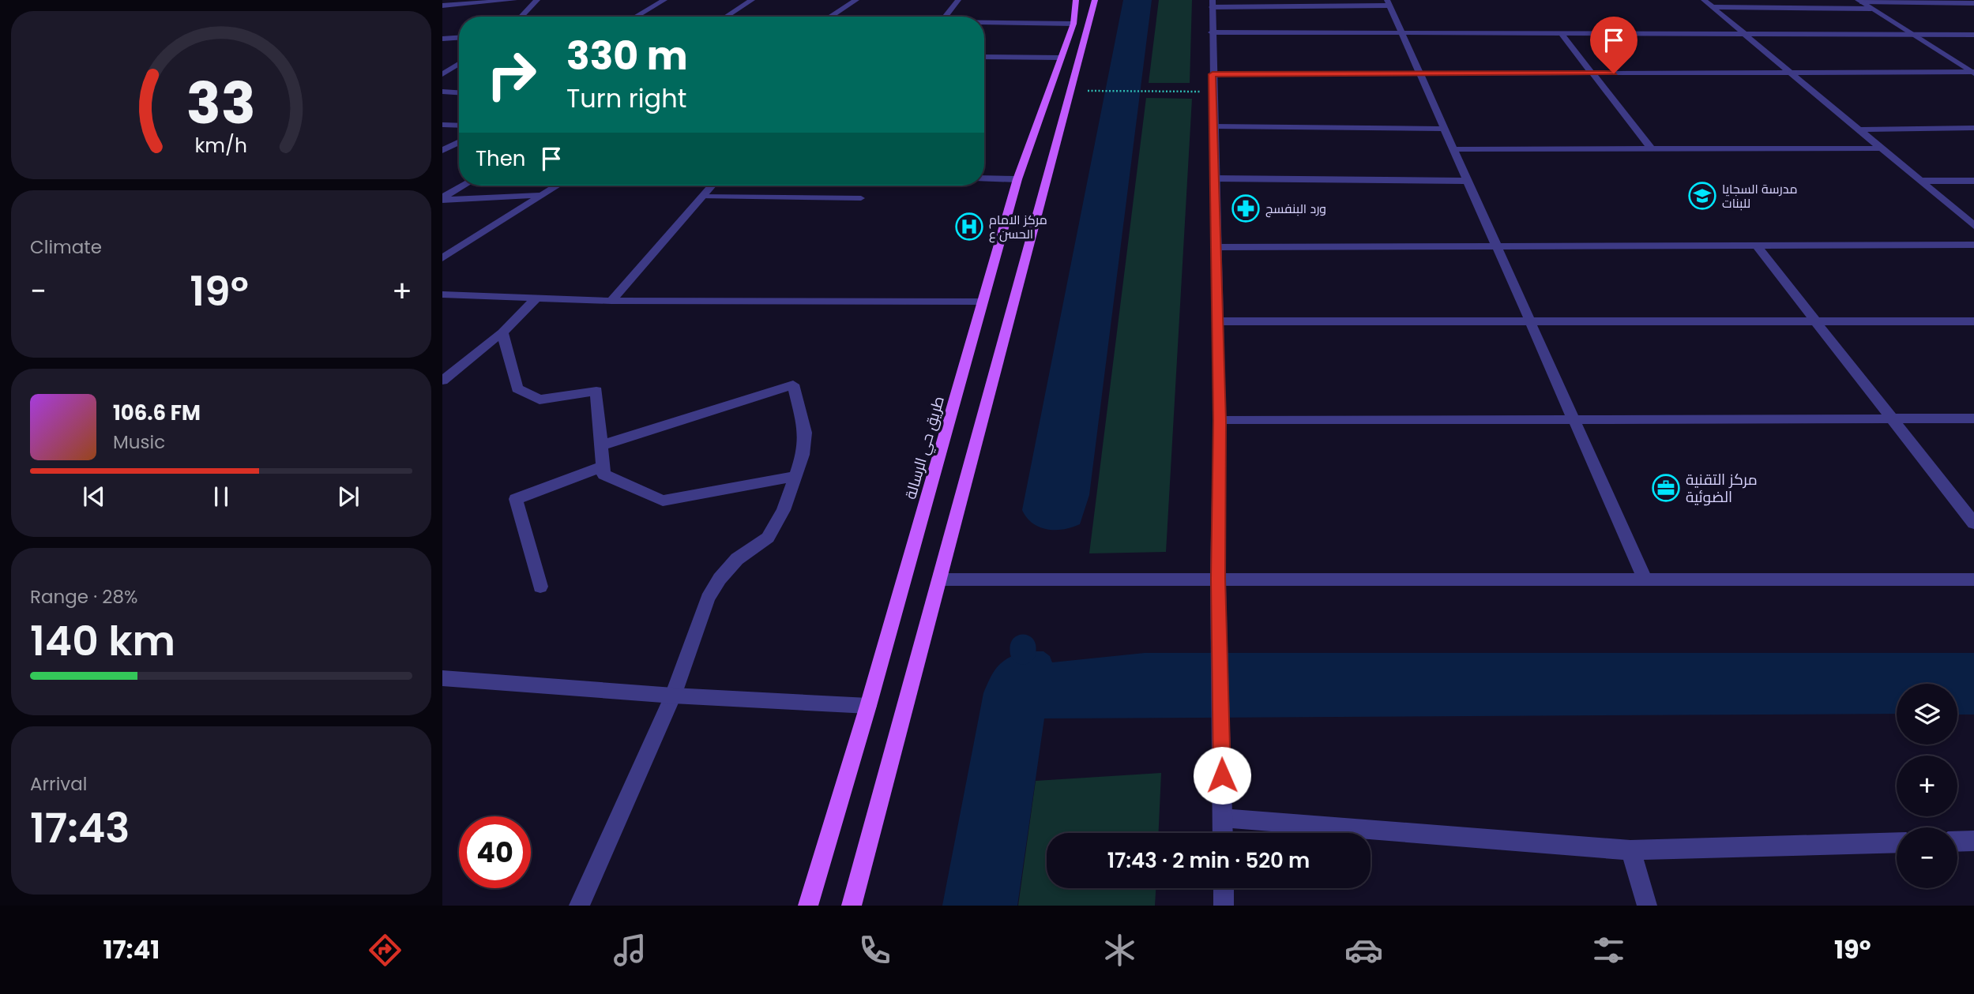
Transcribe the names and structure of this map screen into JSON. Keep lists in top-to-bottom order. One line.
{"streets":{"main road":["طريق حي الرسالة"]},"places":{"school or university":["مدرسة السجايا للبنات"],"pharmacy":["ورد البنفسج"],"hospital":["مركز الامام الحسن ع"],"office":["مركز التقنية الضوئية"]},"page":{"turn":["330 m","Turn right"],"then":"Then","tile":["Climate",["Range · 28%","140 km"],["Arrival","17:43"]],"heat":["−","19°","+"],"song":["106.6 FM","Music"],"map_buttons":["+","−"],"limit":"40","trip":"17:43 · 2 min · 520 m","tabs":["17:41","19°"],"gauge":["33","km/h"]}}
